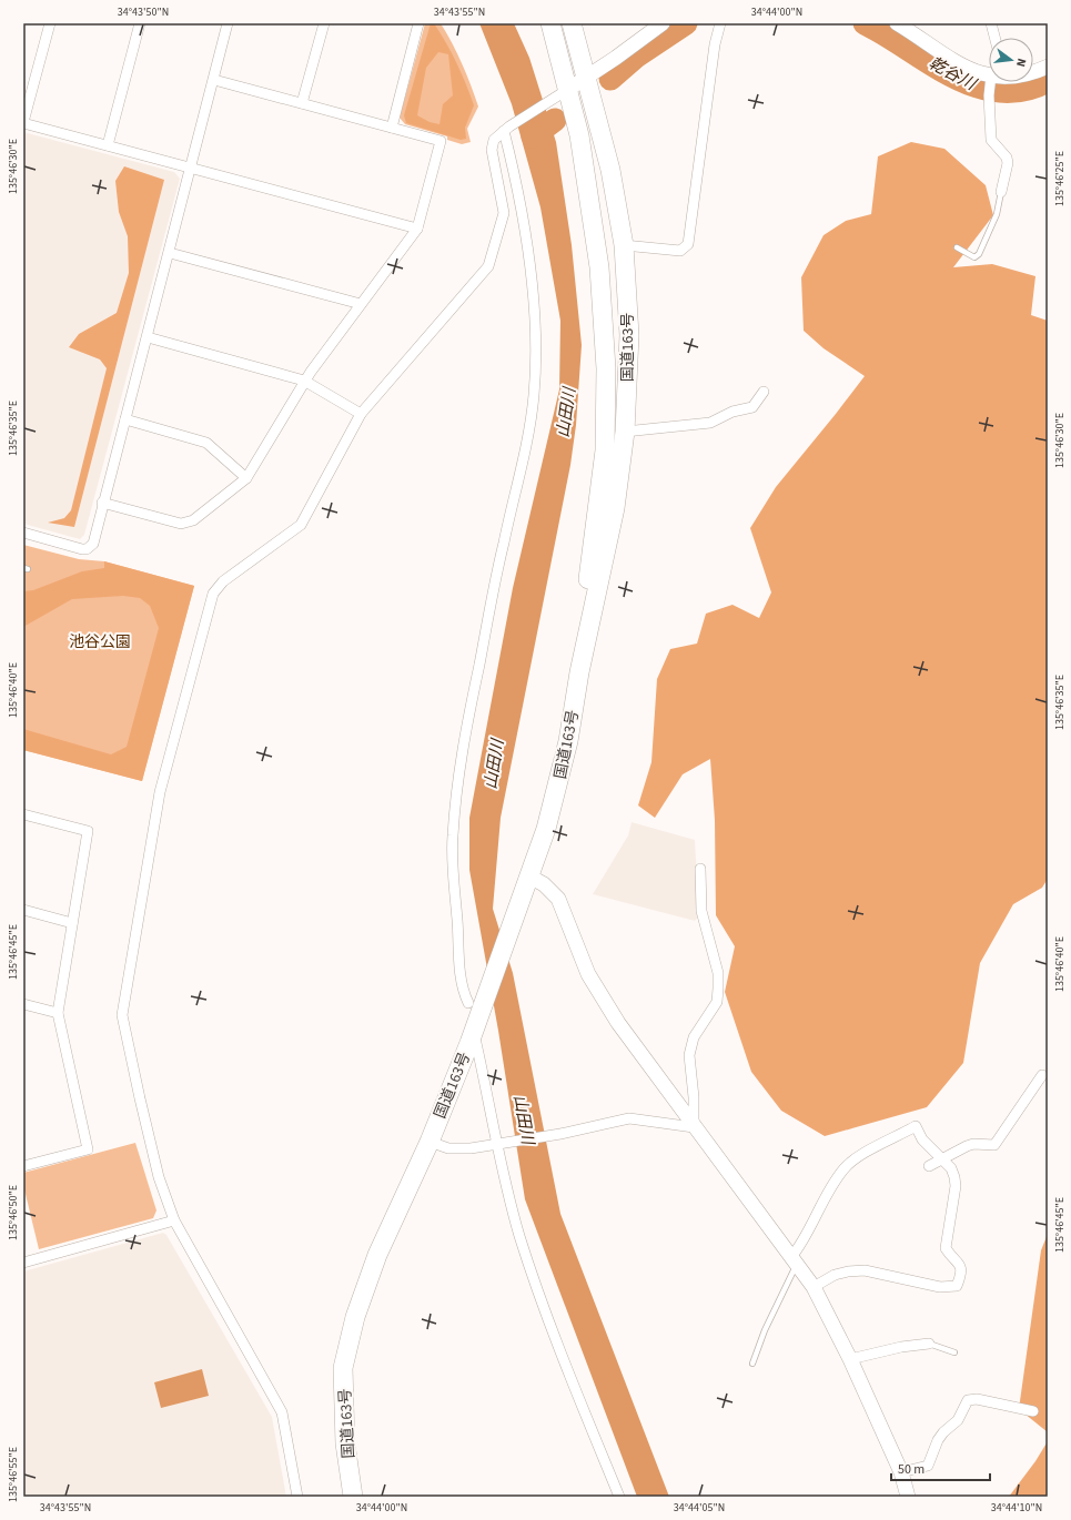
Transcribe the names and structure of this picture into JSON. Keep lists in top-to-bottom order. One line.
{"streets":{"highway":["国道163号"]},"water":["乾谷川","山田川"],"parks":["池谷公園"],"scale_bar":"50 m","north":"right","coordinates":["34°43'50\"N","34°43'55\"N","34°44'00\"N","135°46'30\"E","135°46'25\"E","135°46'35\"E","135°46'40\"E","135°46'45\"E","135°46'50\"E","135°46'55\"E","34°44'05\"N","34°44'10\"N"]}
